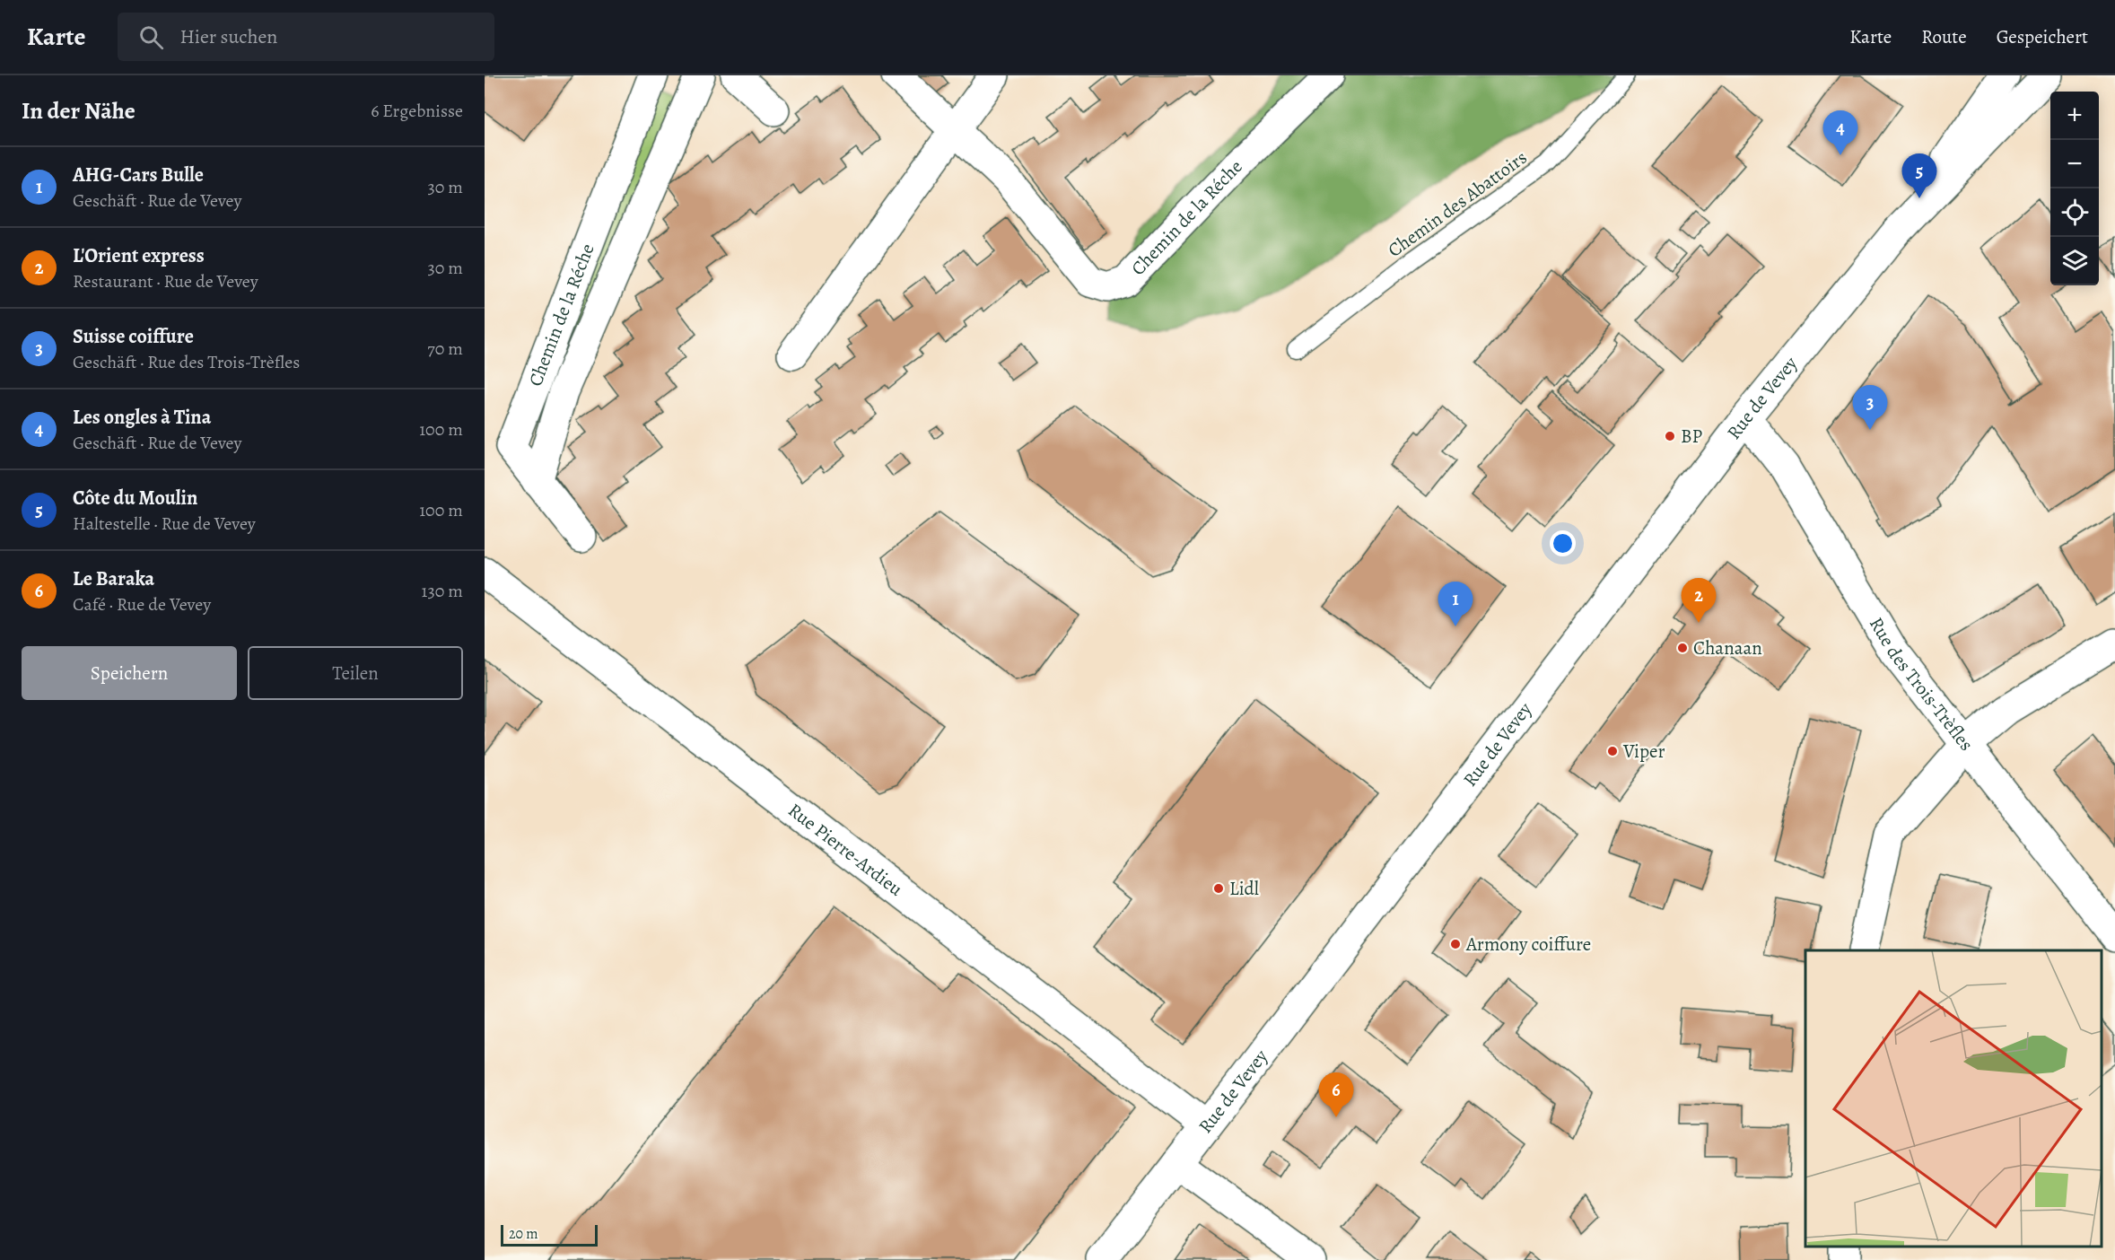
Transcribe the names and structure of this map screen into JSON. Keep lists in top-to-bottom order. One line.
{"streets":{"street":["Chemin de la Réche","Rue de Vevey","Rue des Trois-Trèfles","Rue Pierre-Ardieu"],"lane":["Chemin des Abattoirs"]},"crossings":[["Rue de Vevey","Rue des Trois-Trèfles"],["Rue de Vevey","Rue Pierre-Ardieu"]],"places":["BP","Chanaan","Viper","Lidl","Armony coiffure"],"scale_bar":"20 m","page":{"header":"Karte","search":"Hier suchen","nav":["Karte","Route","Gespeichert"],"heading":["In der Nähe","6 Ergebnisse"],"map_buttons":["+","−"],"pins":["4","5","3","2","1","6"],"list":[{"mark":"1","name":"AHG-Cars Bulle","note":"Geschäft · Rue de Vevey","value":"30 m"},{"mark":"2","name":"L'Orient express","note":"Restaurant · Rue de Vevey","value":"30 m"},{"mark":"3","name":"Suisse coiffure","note":"Geschäft · Rue des Trois-Trèfles","value":"70 m"},{"mark":"4","name":"Les ongles à Tina","note":"Geschäft · Rue de Vevey","value":"100 m"},{"mark":"5","name":"Côte du Moulin","note":"Haltestelle · Rue de Vevey","value":"100 m"},{"mark":"6","name":"Le Baraka","note":"Café · Rue de Vevey","value":"130 m"}],"buttons":["Speichern","Teilen"],"scale":"20 m"}}
